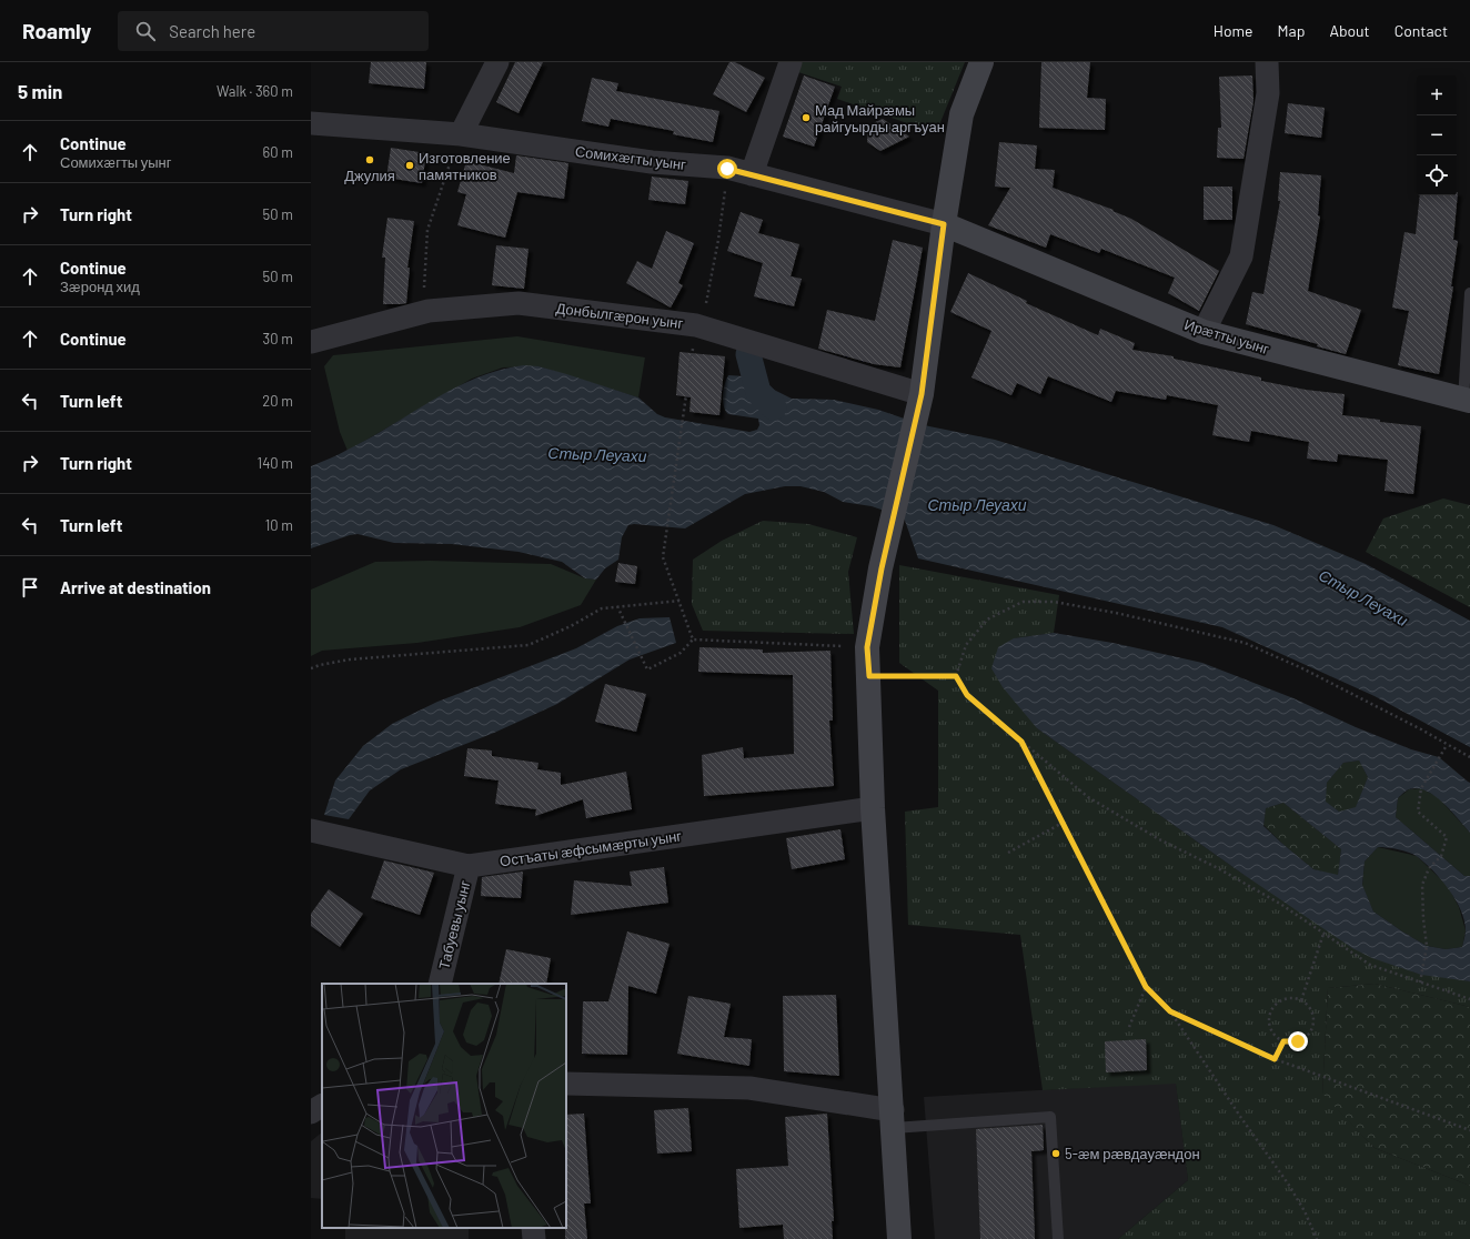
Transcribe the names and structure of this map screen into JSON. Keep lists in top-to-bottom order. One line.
{"streets":{"street":["Сомихæгты уынг","Донбылгæрон уынг","Ирæтты уынг","Остъаты æфсымæрты уынг","Табуевы уынг"]},"crossings":[["Сомихæгты уынг","Ирæтты уынг"],["Остъаты æфсымæрты уынг","Табуевы уынг"]],"water":["Стыр Леуахи"],"places":["Мад Майрæмы райгуырды аргъуан","Джулия","Изготовление памятников","5-æм рӕвдауӕндон"],"page":{"header":"Roamly","search":"Search here","nav":["Home","Map","About","Contact"],"heading":["5 min","Walk · 360 m"],"map_buttons":["+","−"],"list":[["Continue","Сомихæгты уынг","60 m"],["Turn right","50 m"],["Continue","Зæронд хид","50 m"],["Continue","30 m"],["Turn left","20 m"],["Turn right","140 m"],["Turn left","10 m"],"Arrive at destination"]}}
